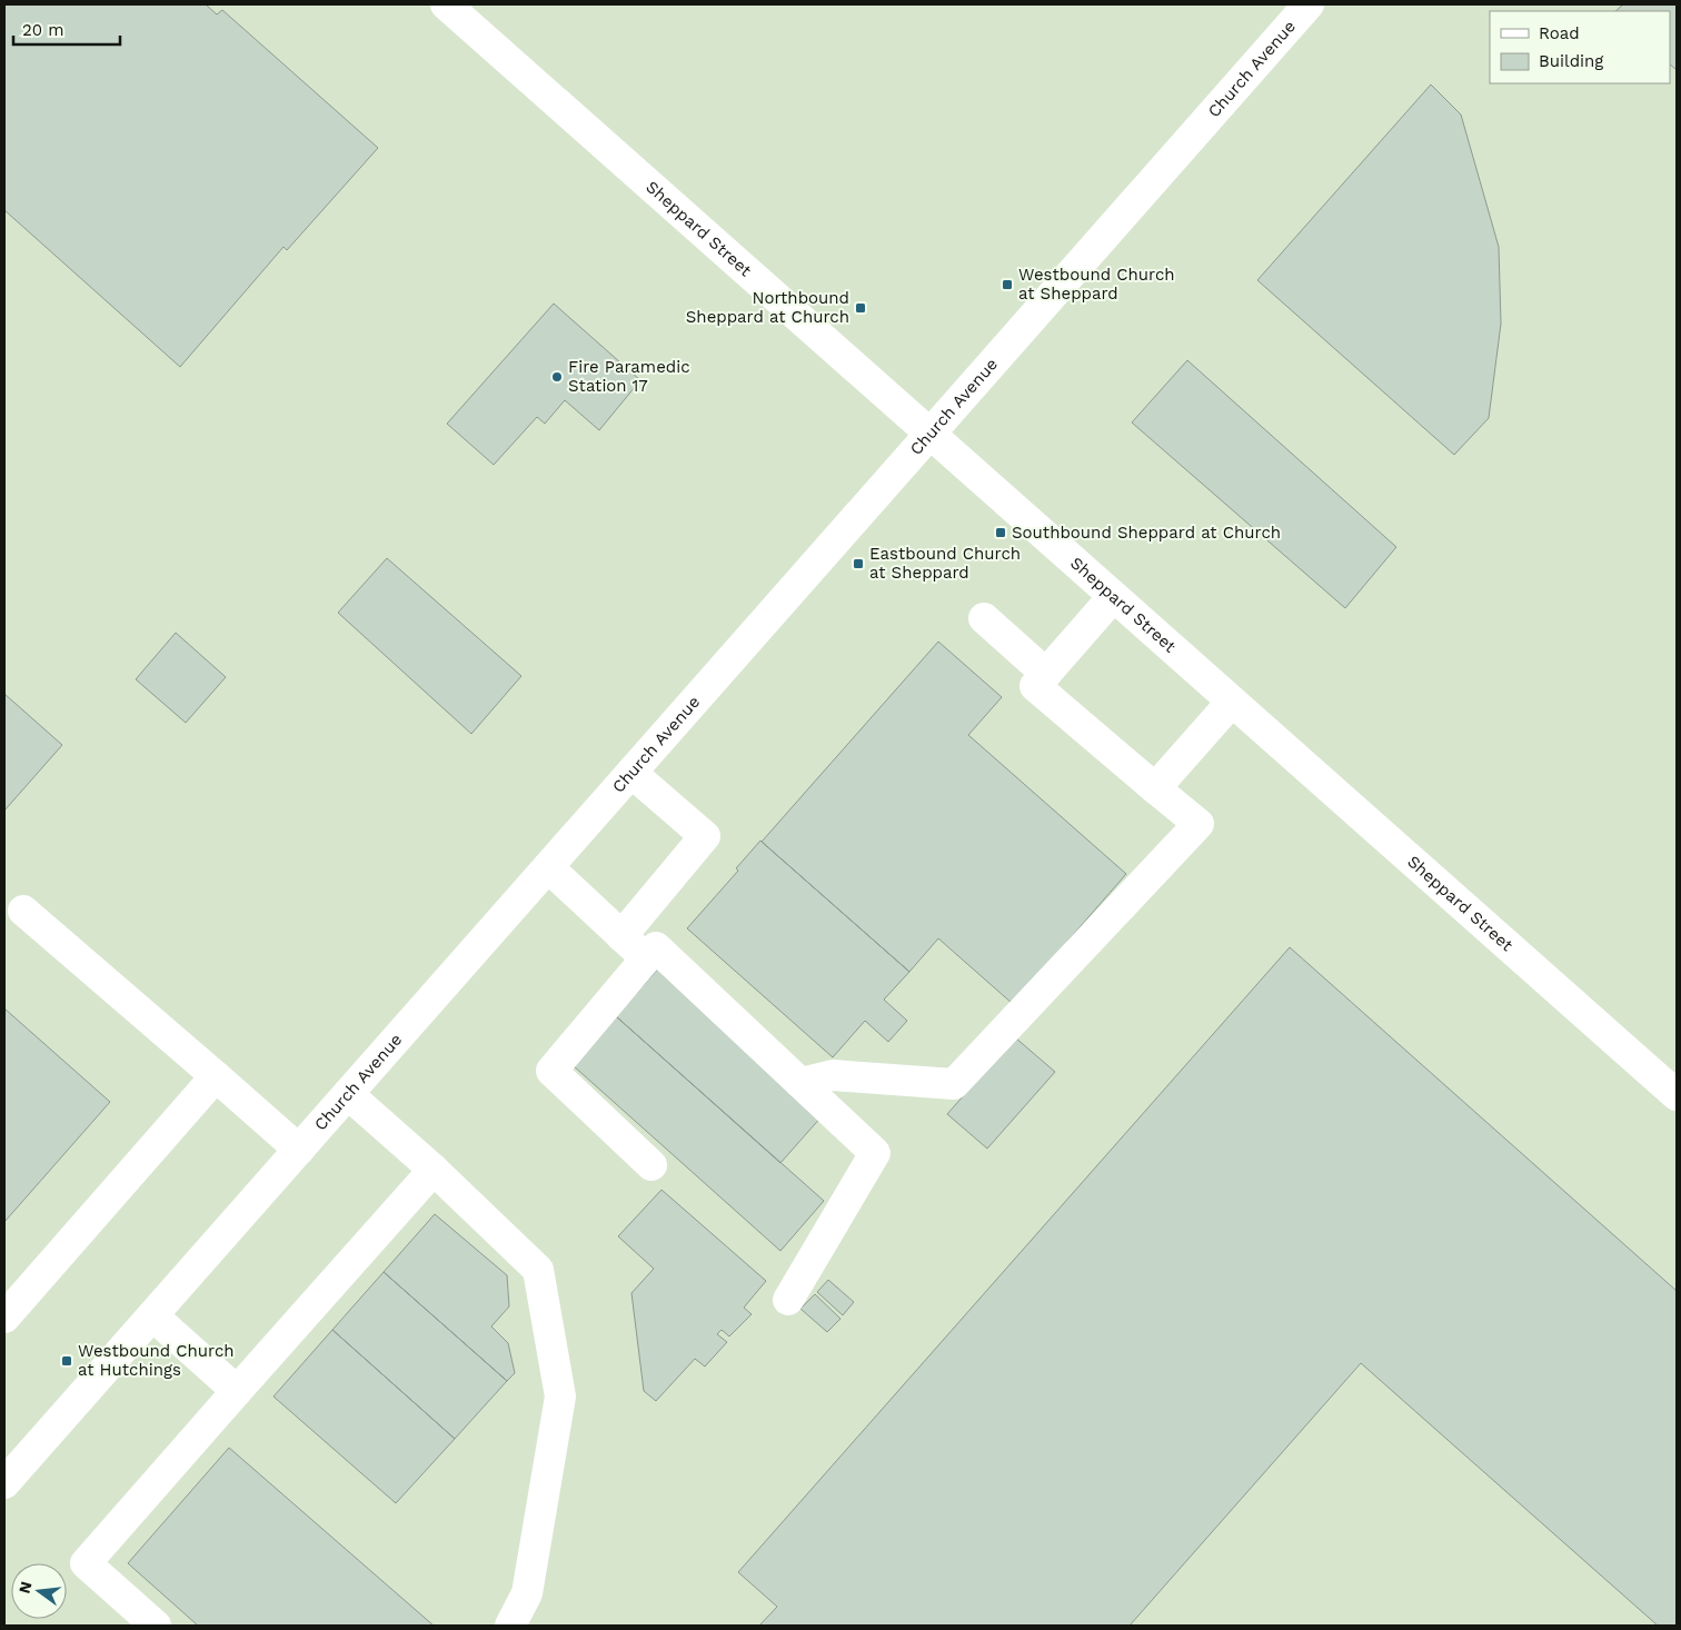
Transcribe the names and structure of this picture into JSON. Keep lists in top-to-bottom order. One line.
{"streets":{"street":["Church Avenue","Sheppard Street"]},"crossings":[["Church Avenue","Sheppard Street"]],"places":{"transit":["Westbound Church at Sheppard","Northbound Sheppard at Church","Southbound Sheppard at Church","Eastbound Church at Sheppard","Westbound Church at Hutchings"],"other":["Fire Paramedic Station 17"]},"legend":["Road","Building"],"scale_bar":"20 m","north":"left"}
